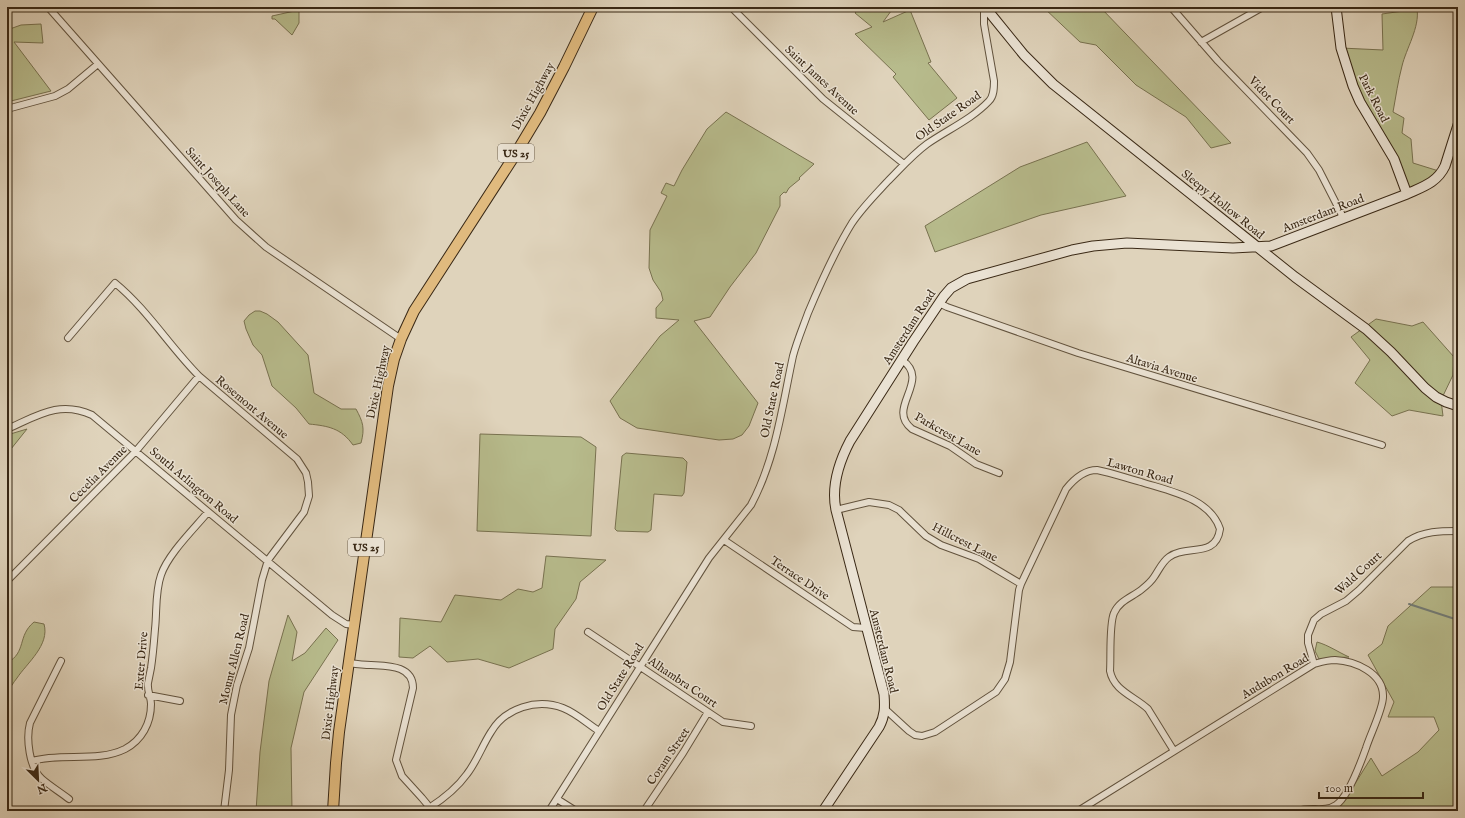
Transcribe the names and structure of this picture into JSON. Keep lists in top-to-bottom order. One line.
{"streets":{"main road":["Dixie Highway","US 25"],"street":["Saint James Avenue","Park Road","Vidot Court","Old State Road","Saint Joseph Lane","Sleepy Hollow Road","Amsterdam Road","Altavia Avenue","Rosemont Avenue","Parkcrest Lane","Lawton Road","Cecelia Avenue","South Arlington Road","Hillcrest Lane","Wald Court","Terrace Drive","Mount Allen Road","Exter Drive","Audubon Road","Alhambra Court","Coram Street"]},"crossings":[["Saint James Avenue","Old State Road"],["Dixie Highway","Saint Joseph Lane"],["Dixie Highway","South Arlington Road"],["Park Road","Amsterdam Road"],["Vidot Court","Amsterdam Road"],["Old State Road","Sleepy Hollow Road"],["Old State Road","Terrace Drive"],["Old State Road","Alhambra Court"],["Sleepy Hollow Road","Amsterdam Road"],["Amsterdam Road","Altavia Avenue"],["Amsterdam Road","Parkcrest Lane"],["Amsterdam Road","Lawton Road"],["Amsterdam Road","Hillcrest Lane"],["Amsterdam Road","Terrace Drive"],["Rosemont Avenue","Cecelia Avenue"],["Rosemont Avenue","South Arlington Road"],["Rosemont Avenue","Mount Allen Road"],["Lawton Road","Hillcrest Lane"],["Lawton Road","Audubon Road"],["Cecelia Avenue","South Arlington Road"],["South Arlington Road","Mount Allen Road"],["South Arlington Road","Exter Drive"],["Wald Court","Audubon Road"],["Alhambra Court","Coram Street"]],"scale_bar":"100 m","north":"bottom right"}
